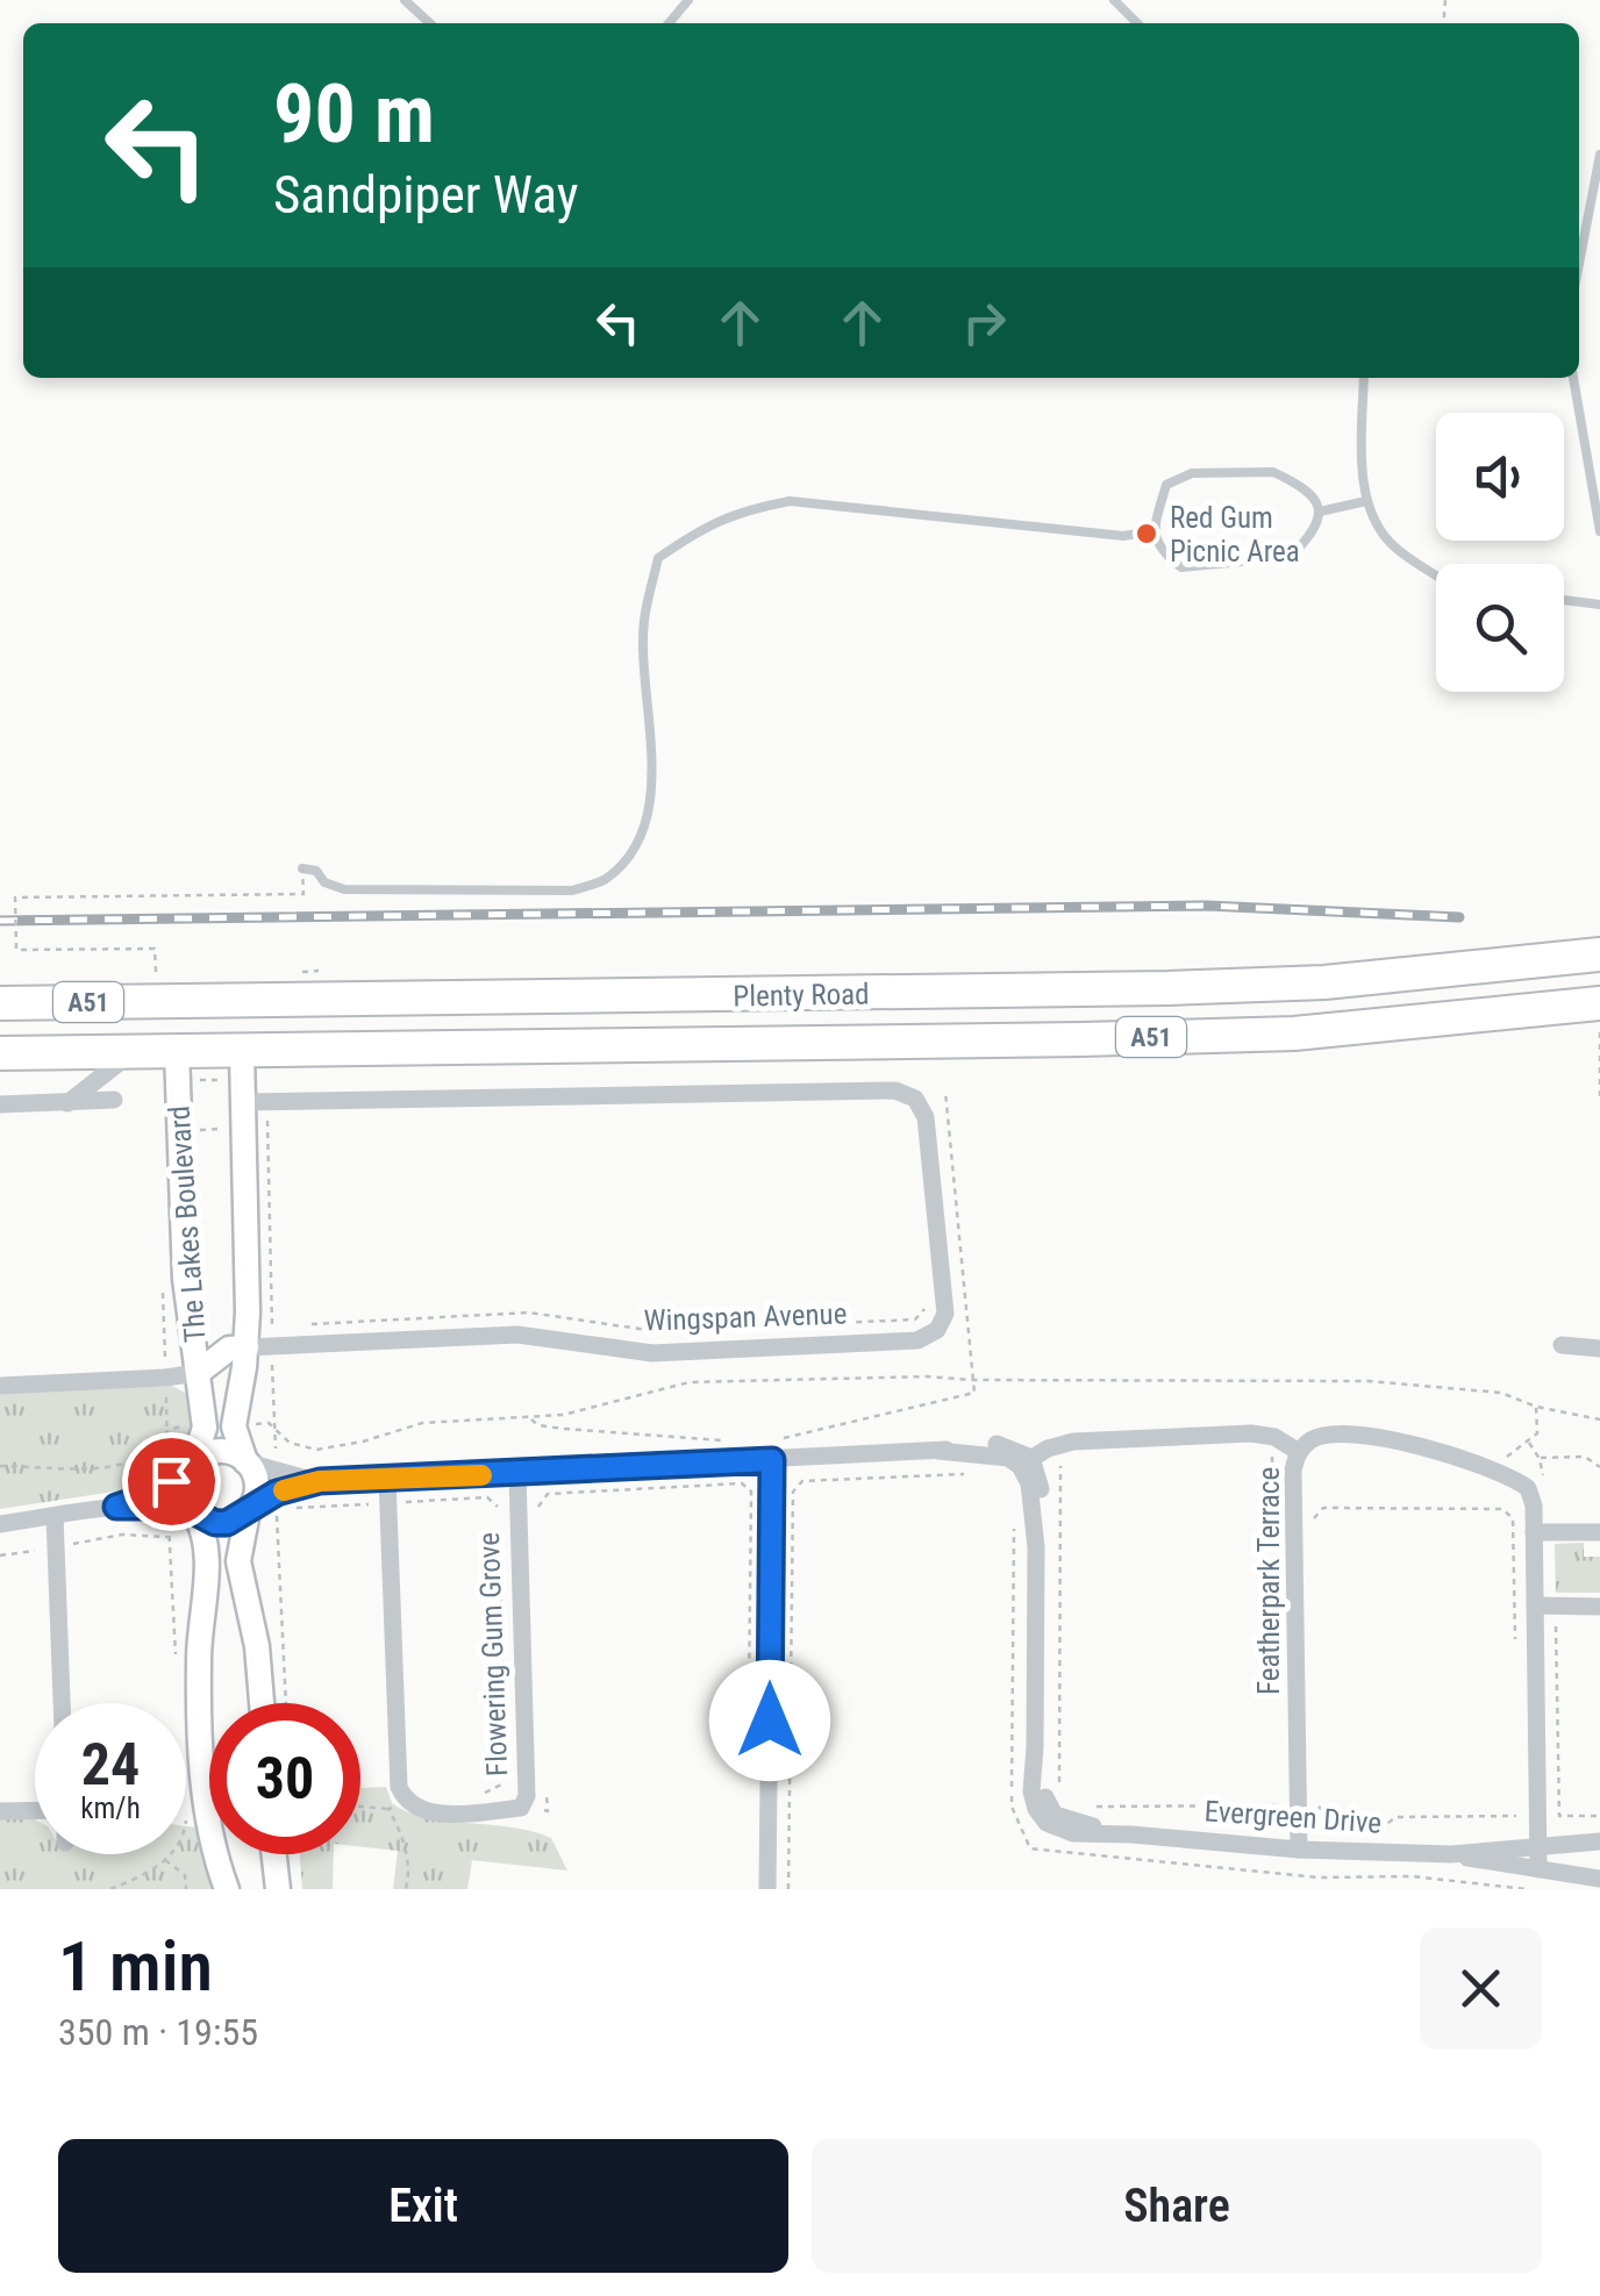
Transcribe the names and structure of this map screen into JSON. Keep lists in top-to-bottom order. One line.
{"streets":{"highway":["Plenty Road","A51"],"street":["The Lakes Boulevard","Wingspan Avenue","Featherpark Terrace","Flowering Gum Grove","Evergreen Drive"]},"crossings":[["Plenty Road","The Lakes Boulevard"],["The Lakes Boulevard","Wingspan Avenue"],["Featherpark Terrace","Evergreen Drive"]],"places":["Red Gum Picnic Area"],"page":{"turn":["90 m","Sandpiper Way"],"speed":"24 km/h","limit":"30","heading":["1 min","350 m · 19:55"],"buttons":["Exit","Share"]}}
